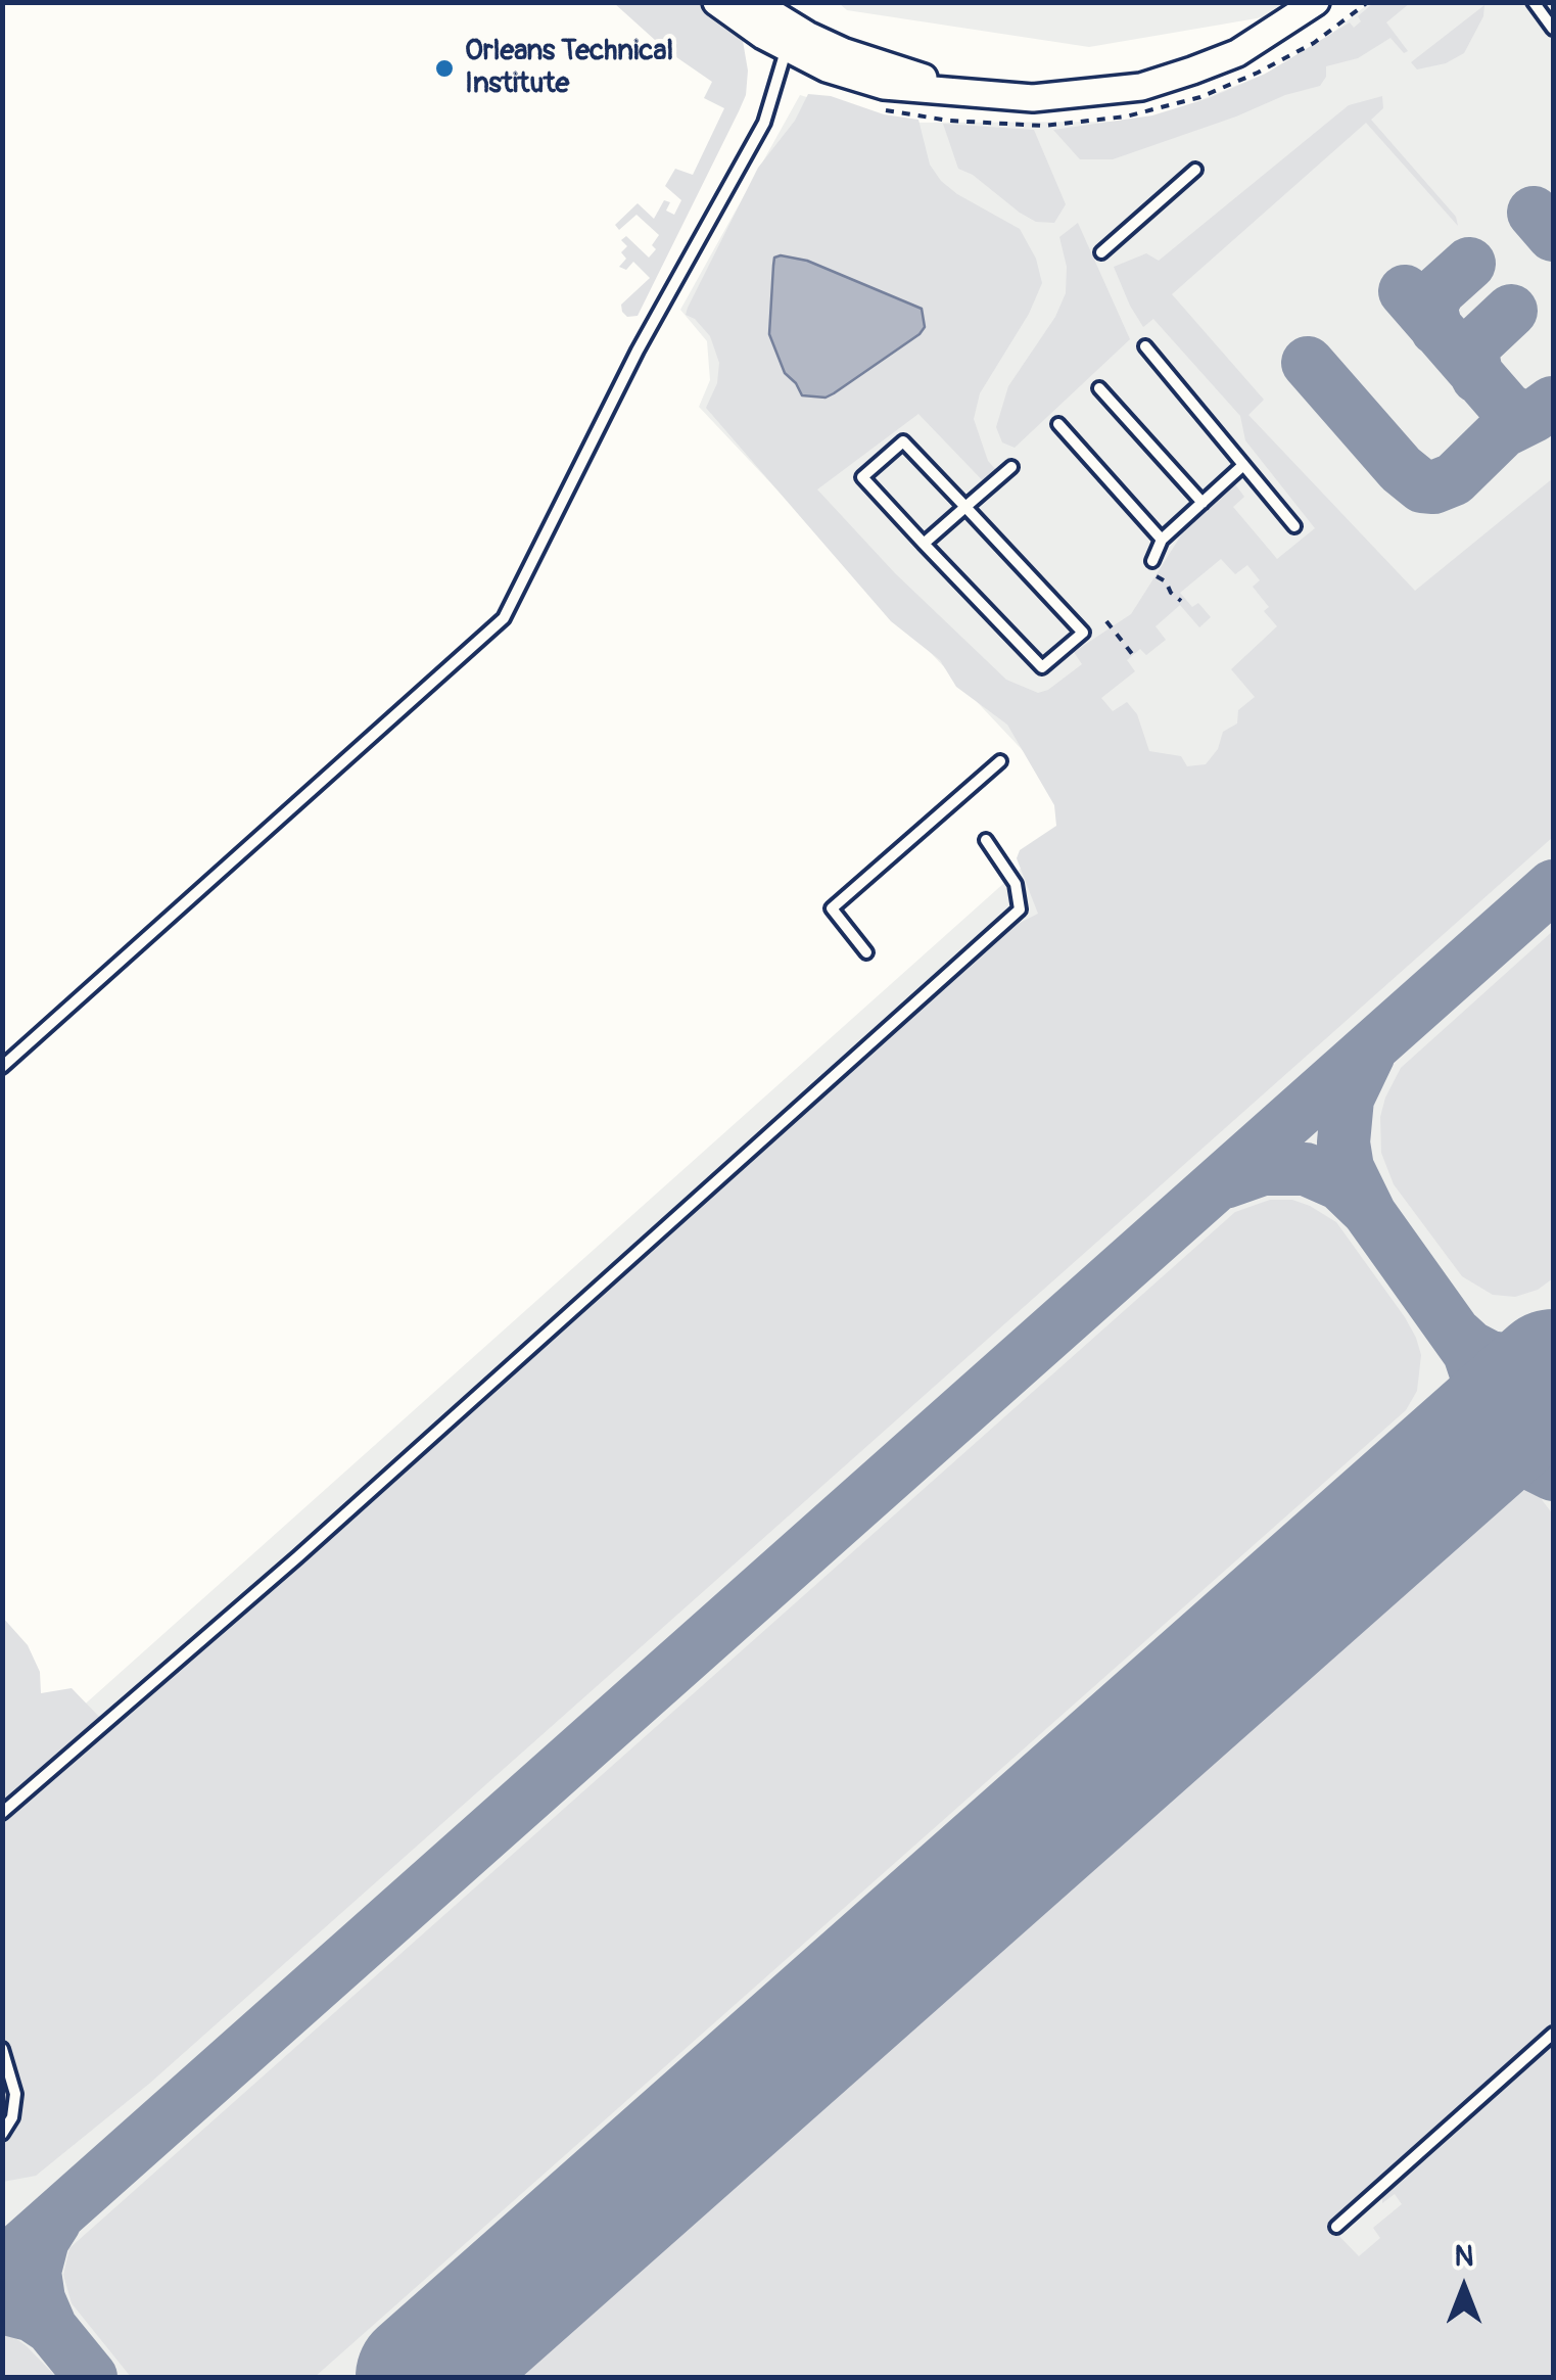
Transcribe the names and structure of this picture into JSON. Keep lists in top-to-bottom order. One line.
{"places":["Orleans Technical Institute"],"north":"top"}
